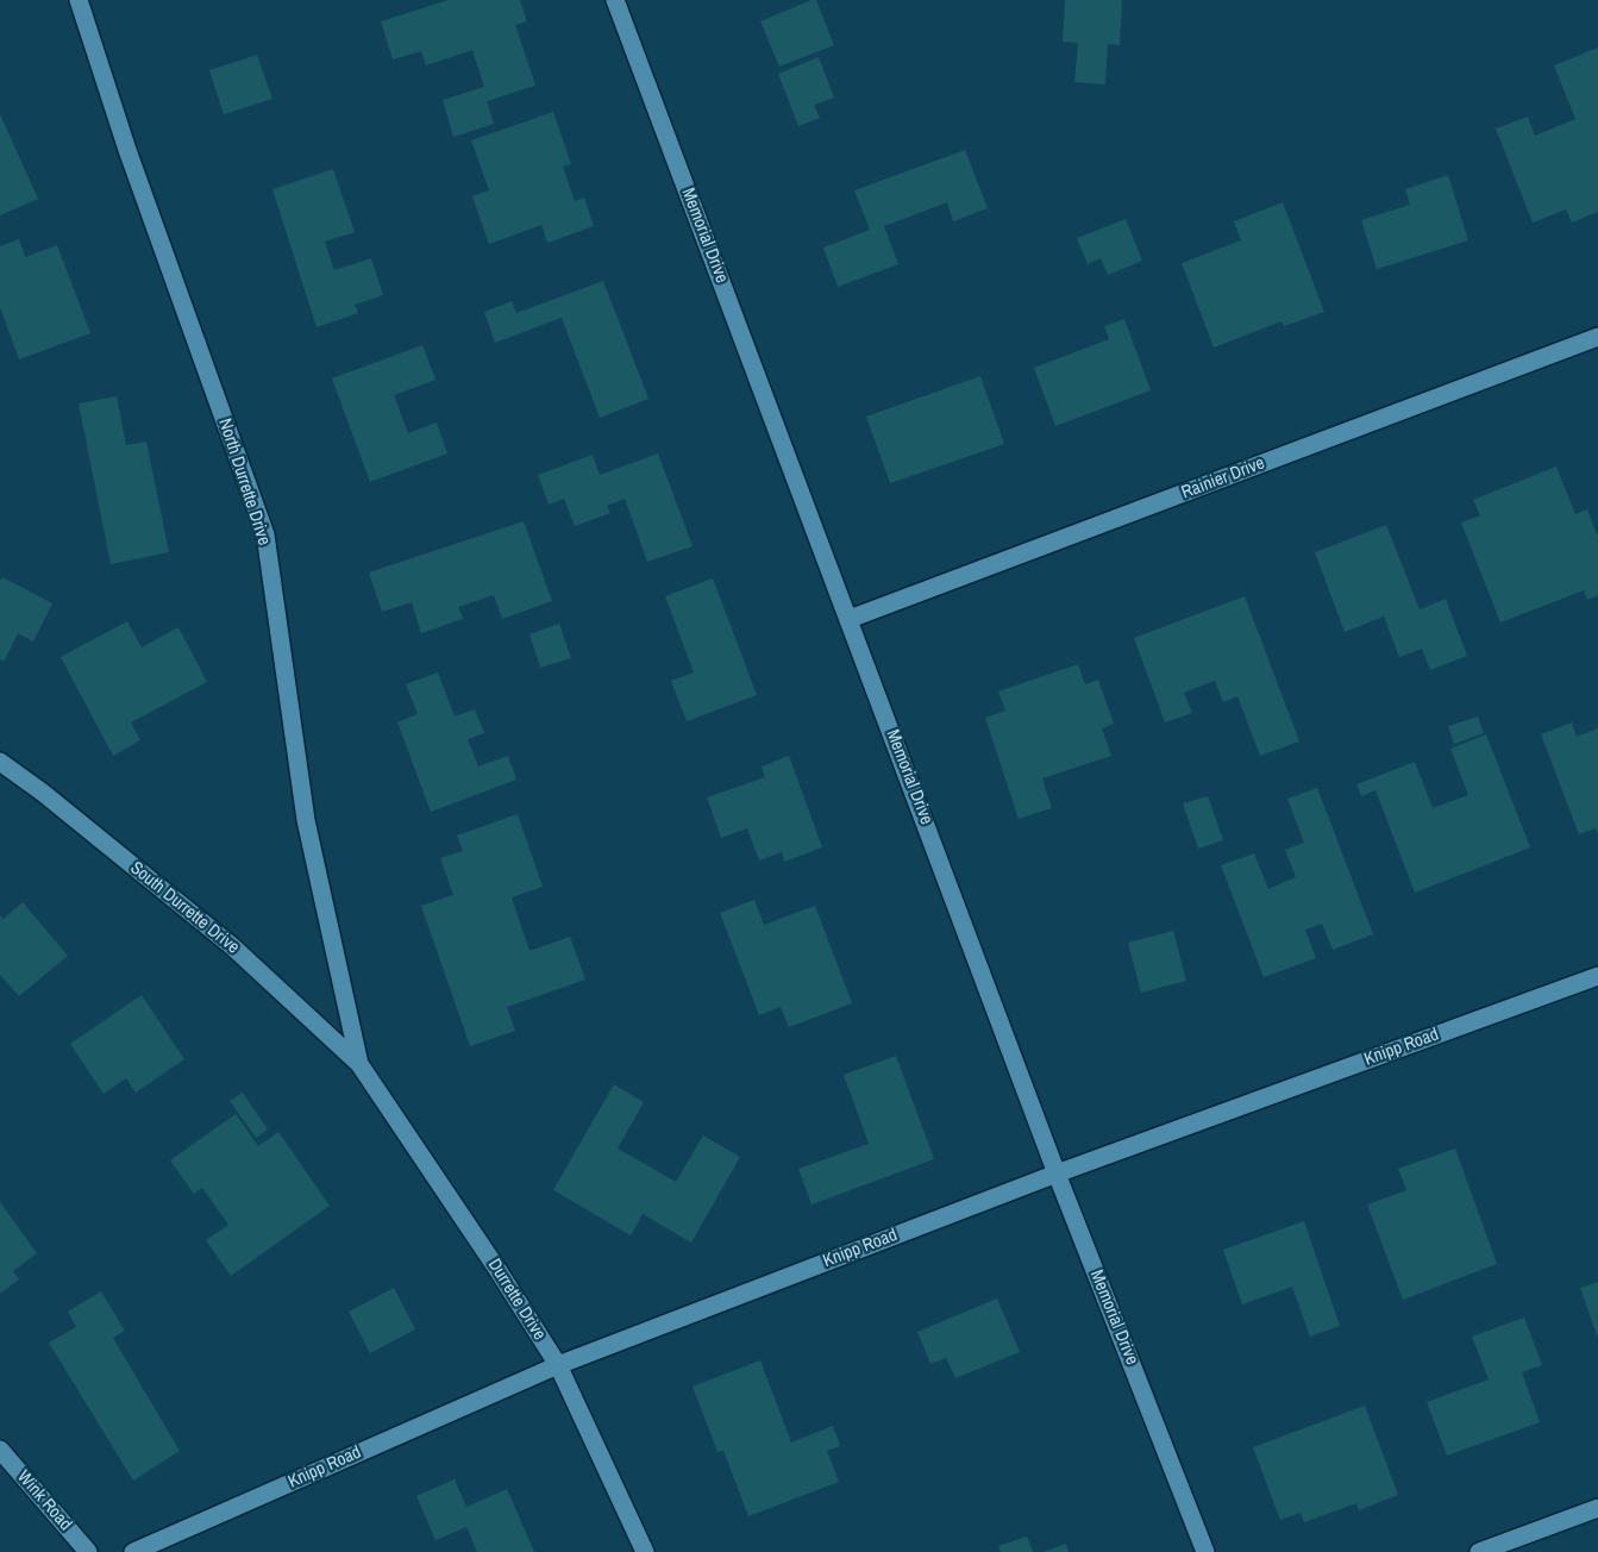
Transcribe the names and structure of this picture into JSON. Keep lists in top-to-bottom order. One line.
{"streets":{"street":["Memorial Drive","Rainier Drive","North Durrette Drive","South Durrette Drive","Knipp Road","Durrette Drive","Wink Road"]},"crossings":[["Memorial Drive","Rainier Drive"],["Memorial Drive","Knipp Road"],["North Durrette Drive","South Durrette Drive"],["North Durrette Drive","Durrette Drive"],["South Durrette Drive","Durrette Drive"],["Knipp Road","Durrette Drive"]]}
